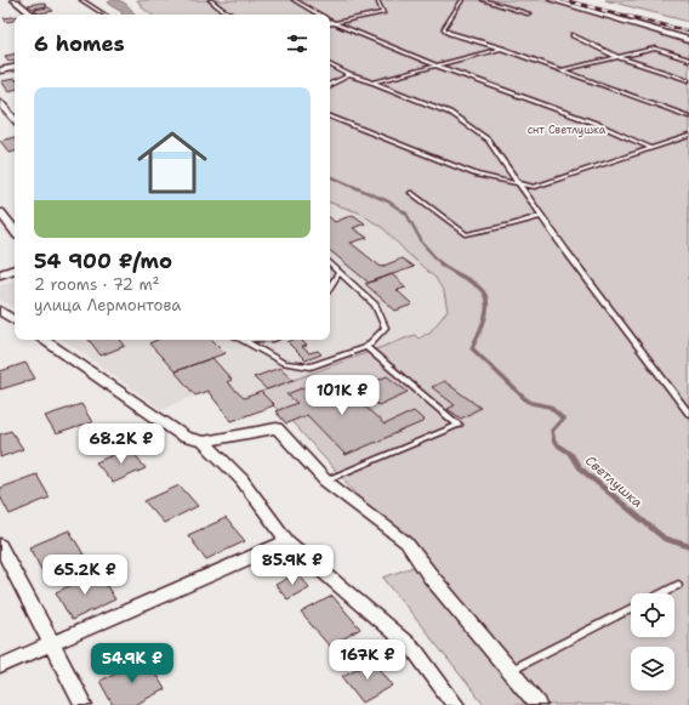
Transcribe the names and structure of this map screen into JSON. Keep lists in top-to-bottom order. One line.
{"water":["Светлушка"],"parks":["снт Светлушка"],"page":{"heading":"6 homes","list":[{"name":"54 900 ₽/mo","note":"2 rooms · 72 m² · улица Лермонтова"}],"price":["101K ₽","68.2K ₽","85.9K ₽","65.2K ₽","167K ₽","54.9K ₽"]}}
